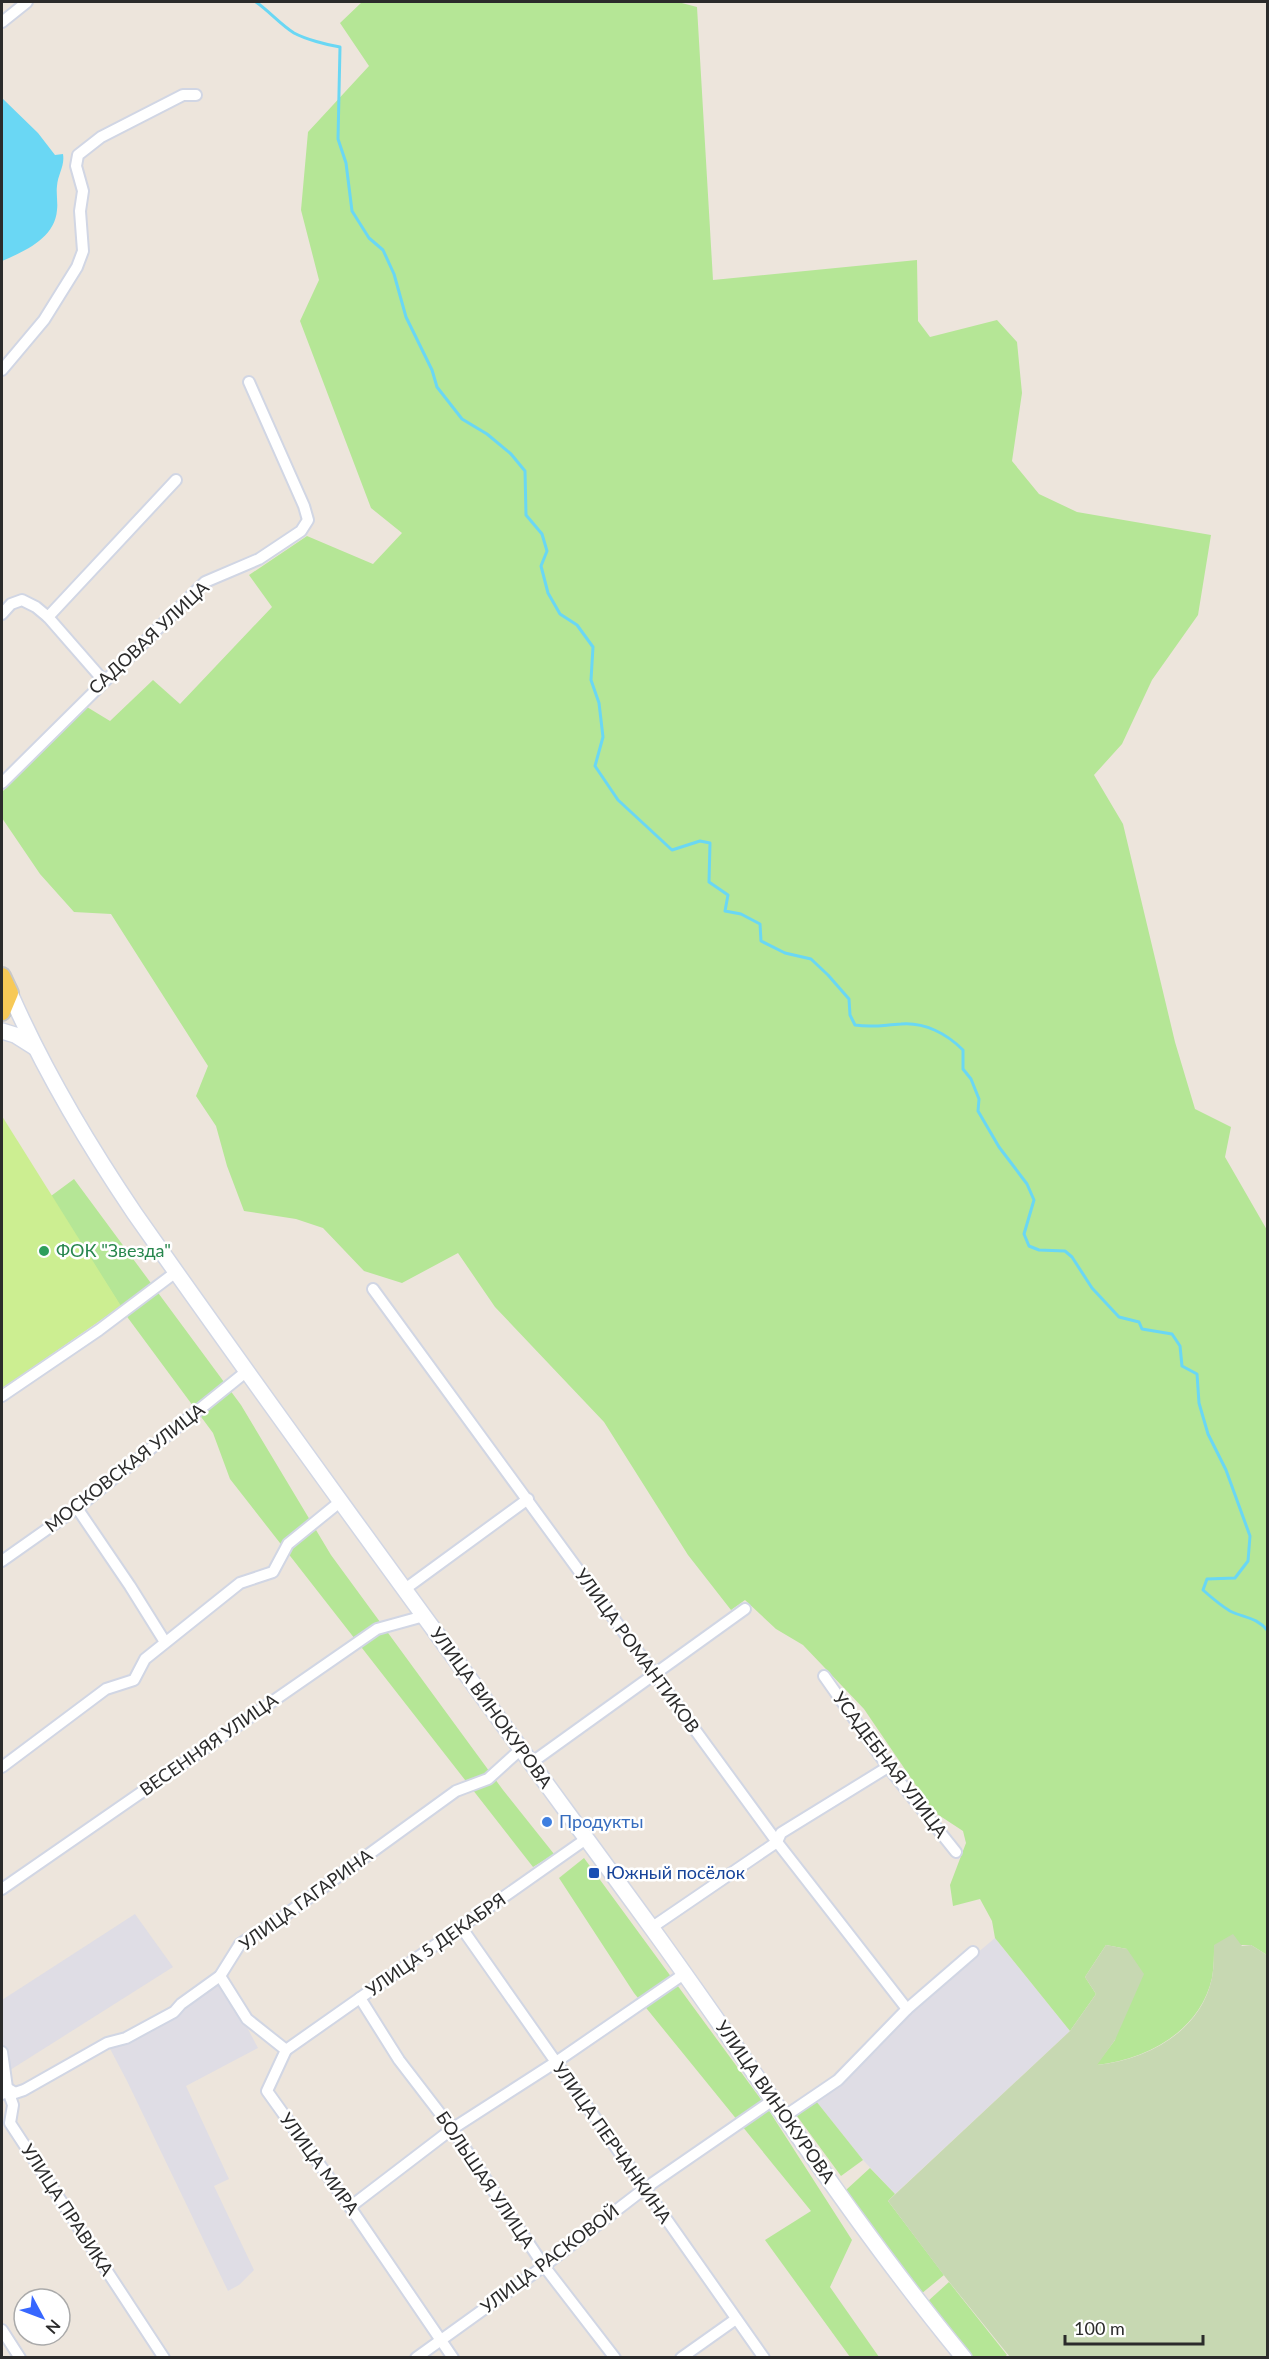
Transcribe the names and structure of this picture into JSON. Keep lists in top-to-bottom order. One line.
{"streets":{"main road":["УЛИЦА ВИНОКУРОВА"],"street":["САДОВАЯ УЛИЦА","МОСКОВСКАЯ УЛИЦА","УЛИЦА РОМАНТИКОВ","ВЕСЕННЯЯ УЛИЦА","УСАДЕБНАЯ УЛИЦА","УЛИЦА ГАГАРИНА","УЛИЦА 5 ДЕКАБРЯ","УЛИЦА ПЕРЧАНКИНА","УЛИЦА МИРА","БОЛЬШАЯ УЛИЦА","УЛИЦА ПРАВИКА","УЛИЦА РАСКОВОЙ"]},"crossings":[["МОСКОВСКАЯ УЛИЦА","УЛИЦА ВИНОКУРОВА"],["УЛИЦА ВИНОКУРОВА","ВЕСЕННЯЯ УЛИЦА"],["УЛИЦА ВИНОКУРОВА","УЛИЦА ГАГАРИНА"],["УЛИЦА ВИНОКУРОВА","УЛИЦА 5 ДЕКАБРЯ"],["УЛИЦА ВИНОКУРОВА","УЛИЦА РАСКОВОЙ"],["УЛИЦА ГАГАРИНА","УЛИЦА ПРАВИКА"],["УЛИЦА 5 ДЕКАБРЯ","УЛИЦА ПЕРЧАНКИНА"],["УЛИЦА 5 ДЕКАБРЯ","УЛИЦА МИРА"],["УЛИЦА 5 ДЕКАБРЯ","БОЛЬШАЯ УЛИЦА"],["УЛИЦА ПЕРЧАНКИНА","УЛИЦА РАСКОВОЙ"],["УЛИЦА МИРА","УЛИЦА РАСКОВОЙ"],["БОЛЬШАЯ УЛИЦА","УЛИЦА РАСКОВОЙ"]],"places":{"other":["ФОК \"Звезда\"","Продукты"],"transit":["Южный посёлок"]},"scale_bar":"100 m","north":"bottom right"}
